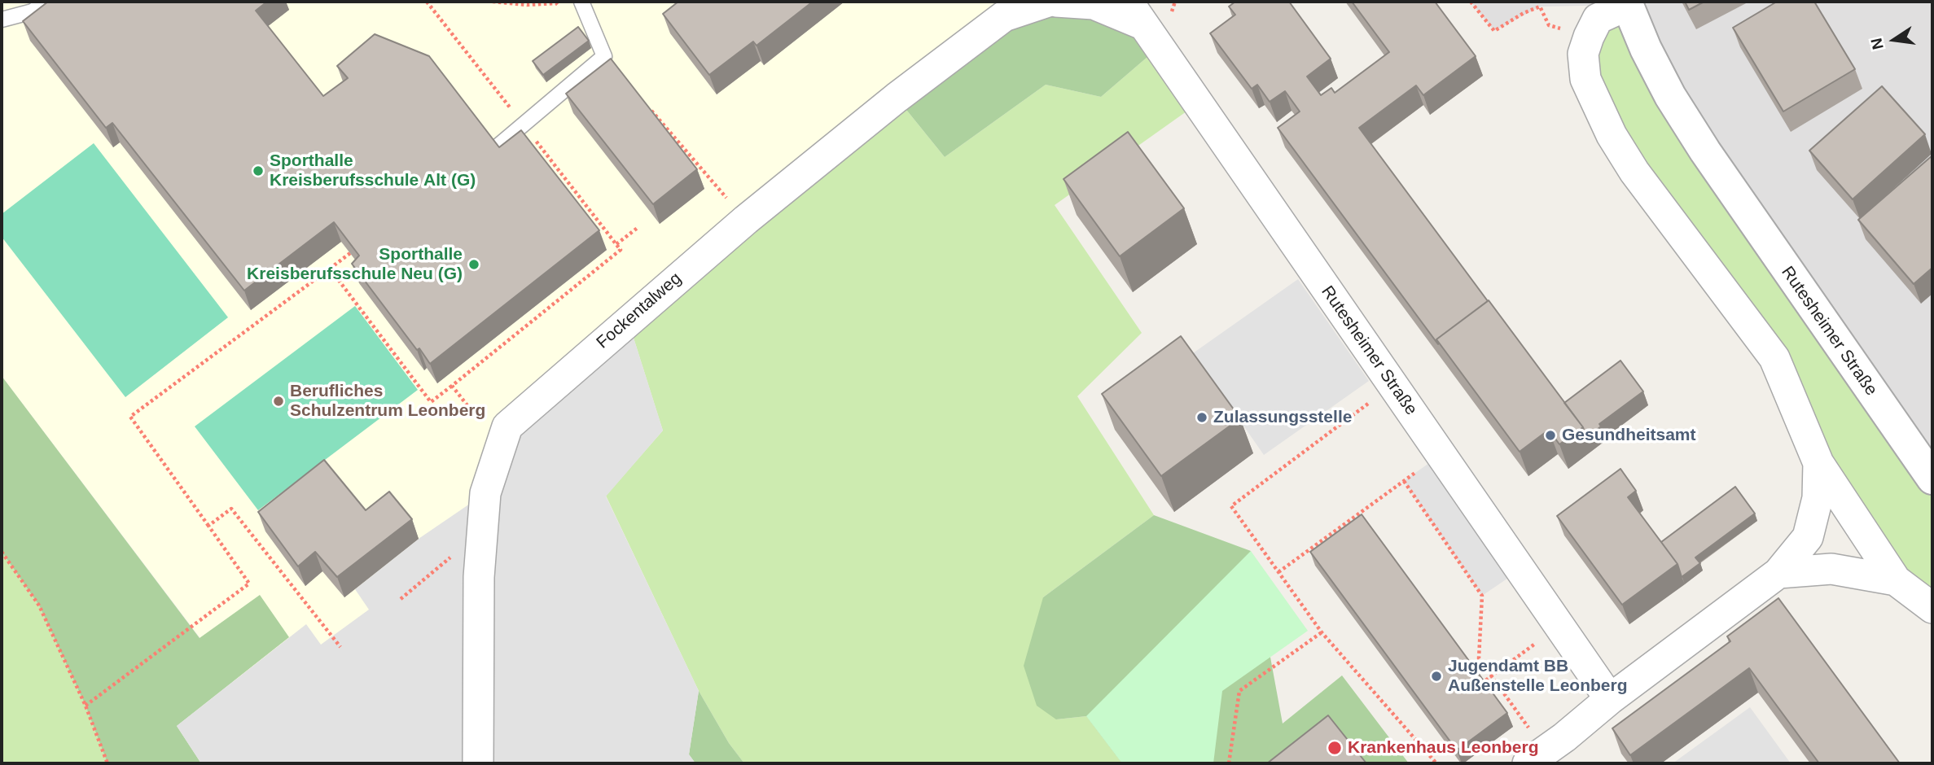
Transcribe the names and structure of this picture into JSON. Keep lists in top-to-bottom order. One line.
{"streets":{"street":["Fockentalweg","Rutesheimer Straße"]},"places":["Sporthalle Kreisberufsschule Alt (G)","Sporthalle Kreisberufsschule Neu (G)","Berufliches Schulzentrum Leonberg","Zulassungsstelle","Gesundheitsamt","Jugendamt BB Außenstelle Leonberg","Krankenhaus Leonberg"],"north":"left"}
